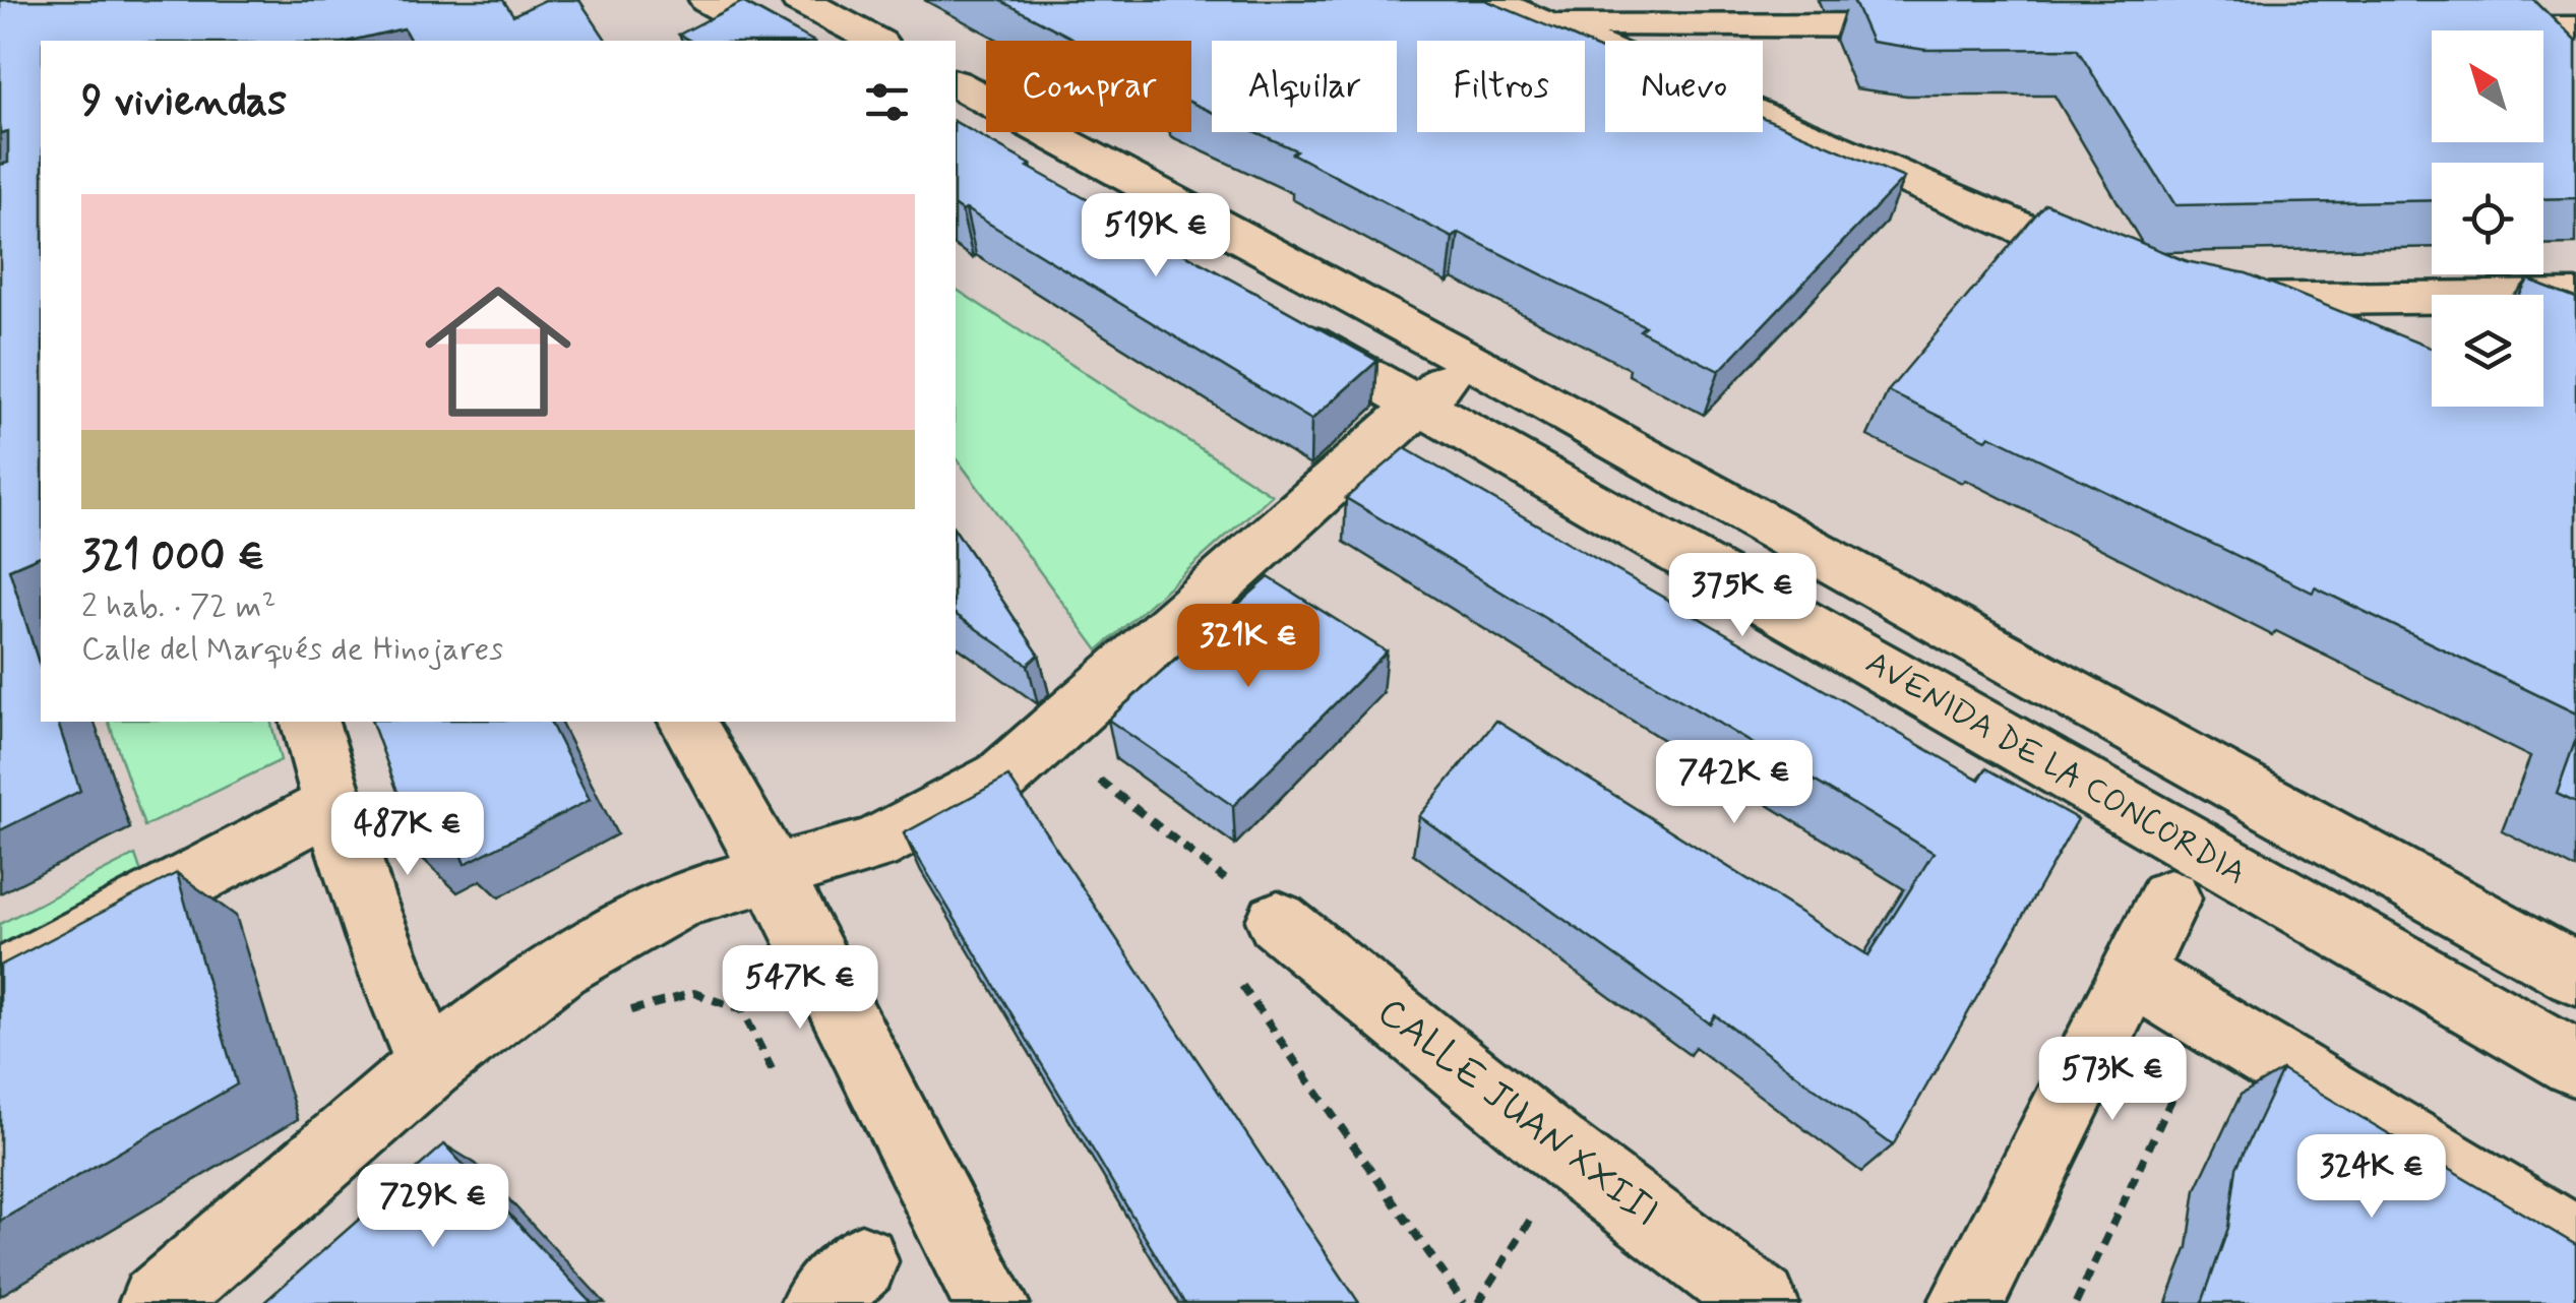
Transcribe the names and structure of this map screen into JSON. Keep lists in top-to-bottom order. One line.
{"streets":{"street":["AVENIDA DE LA CONCORDIA","CALLE JUAN XXIII"]},"north":"top left","page":{"chip":["Comprar","Alquilar","Filtros","Nuevo"],"heading":"9 viviendas","list":[{"name":"321 000 €","note":"2 hab. · 72 m² · Calle del Marqués de Hinojares"}],"price":["519K €","375K €","321K €","742K €","487K €","547K €","573K €","324K €","729K €"]}}
